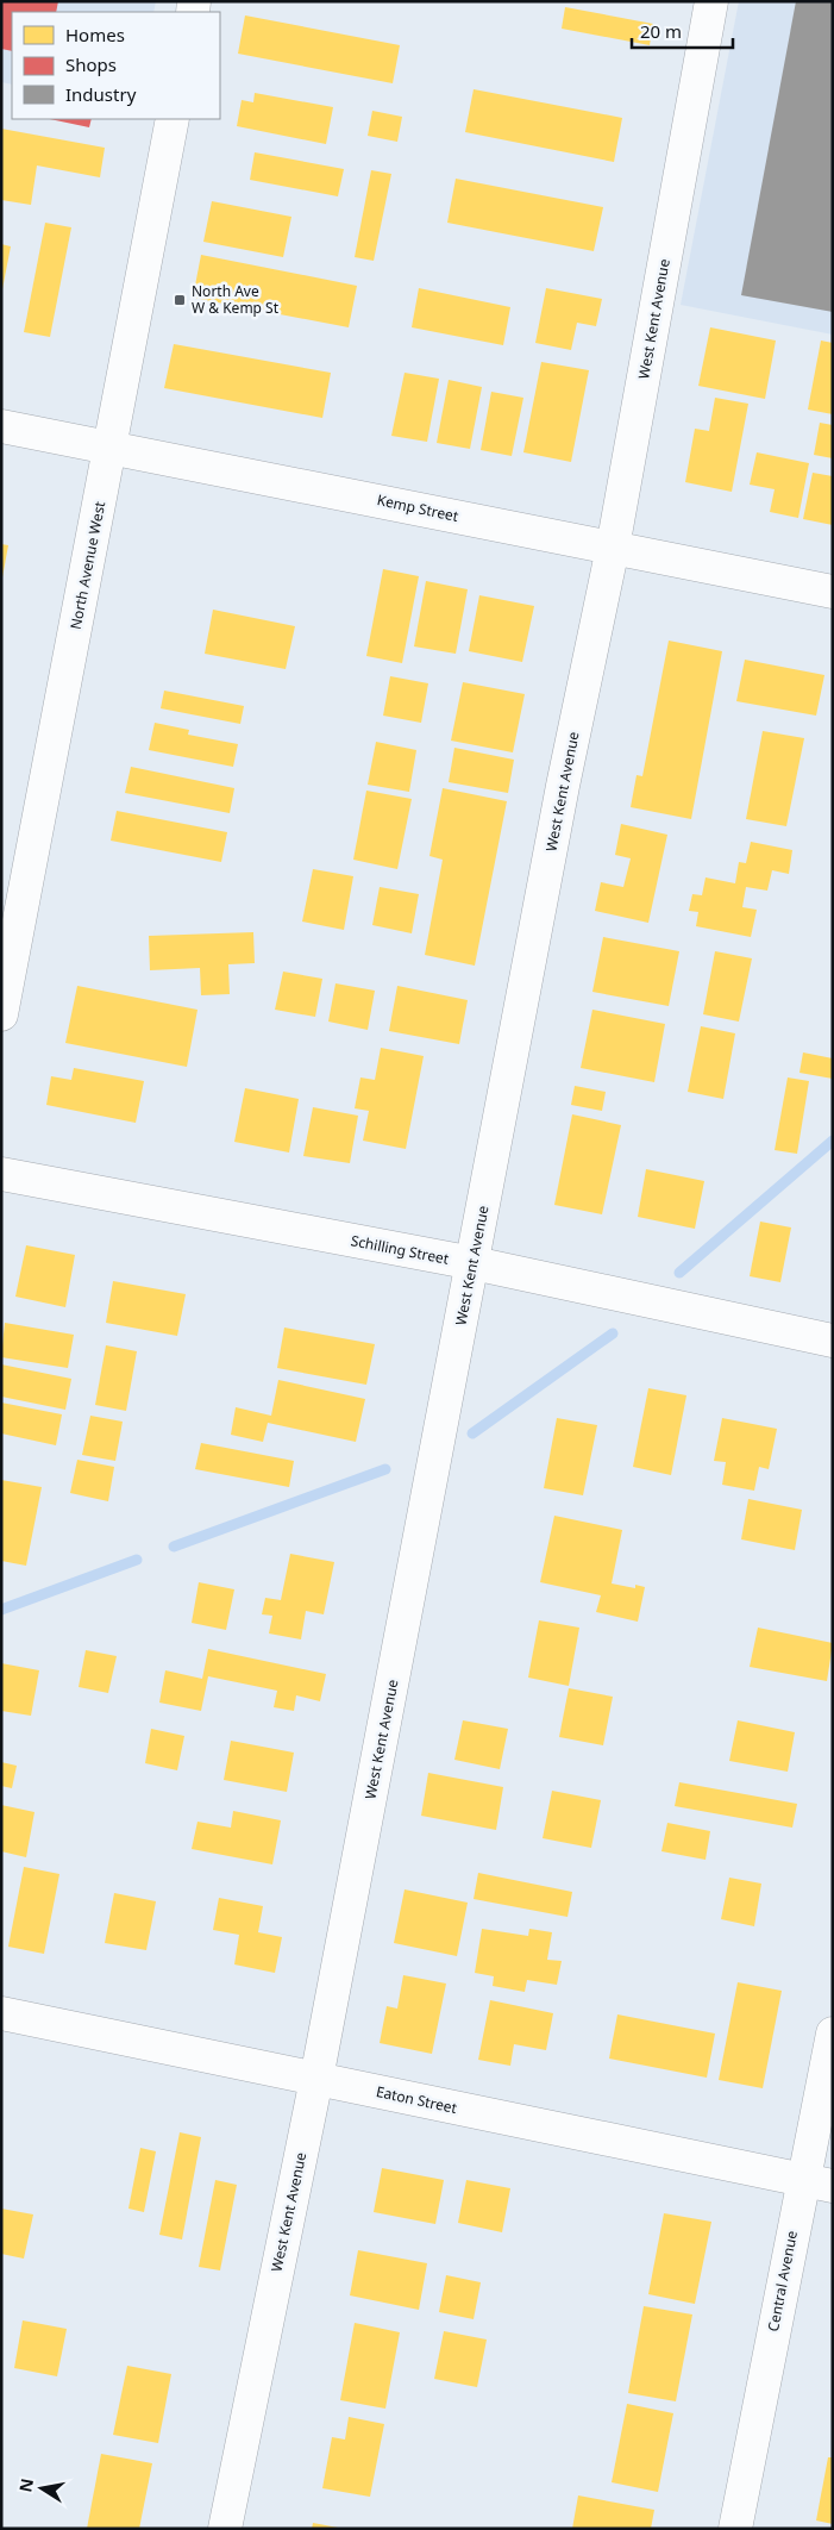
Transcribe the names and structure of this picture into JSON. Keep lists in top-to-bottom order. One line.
{"streets":{"street":["West Kent Avenue","Kemp Street","North Avenue West","Schilling Street","Eaton Street","Central Avenue"]},"crossings":[["West Kent Avenue","Kemp Street"],["West Kent Avenue","Schilling Street"],["West Kent Avenue","Eaton Street"],["Kemp Street","North Avenue West"],["Eaton Street","Central Avenue"]],"places":{"transit":["North Ave W & Kemp St"]},"legend":["Homes","Shops","Industry"],"scale_bar":"20 m","north":"left"}
